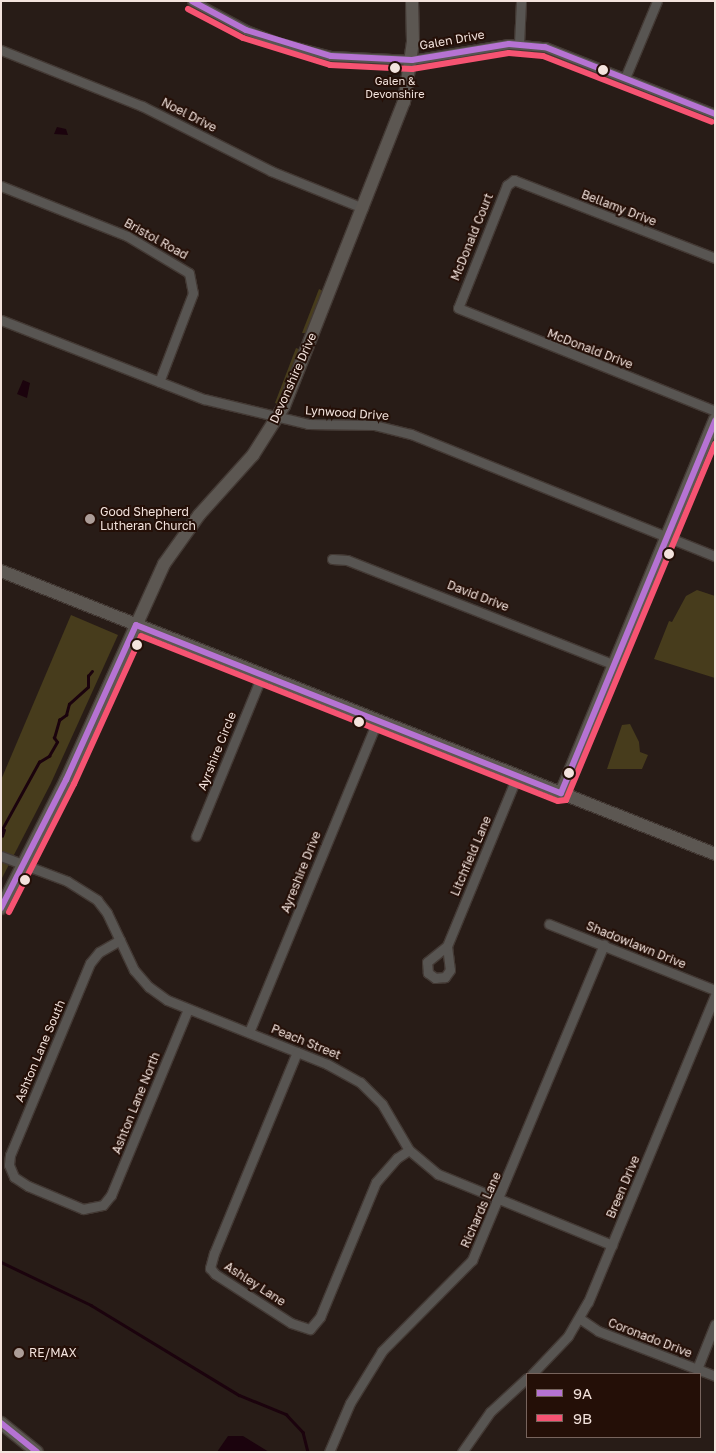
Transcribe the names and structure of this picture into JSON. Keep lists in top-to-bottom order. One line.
{"streets":{"street":["Galen Drive","Noel Drive","Bellamy Drive","McDonald Court","Bristol Road","McDonald Drive","Devonshire Drive","Lynwood Drive","David Drive","Ayrshire Circle","Litchfield Lane","Ayreshire Drive","Shadowlawn Drive","Peach Street","Ashton Lane South","Ashton Lane North","Breen Drive","Richards Lane","Ashley Lane","Coronado Drive"]},"crossings":[["Galen Drive","Devonshire Drive"],["Noel Drive","Devonshire Drive"],["Bellamy Drive","McDonald Court"],["McDonald Court","McDonald Drive"],["Bristol Road","Lynwood Drive"],["Devonshire Drive","Lynwood Drive"],["Devonshire Drive","Peach Street"],["Ayreshire Drive","Peach Street"],["Shadowlawn Drive","Richards Lane"],["Peach Street","Ashton Lane South"],["Peach Street","Ashton Lane North"],["Peach Street","Breen Drive"],["Peach Street","Richards Lane"],["Peach Street","Ashley Lane"],["Ashton Lane South","Ashton Lane North"],["Breen Drive","Coronado Drive"]],"places":["Galen & Devonshire","Good Shepherd Lutheran Church","RE/MAX"],"lines":["transit line 9A","transit line 9B"],"legend":["9A","9B"]}
